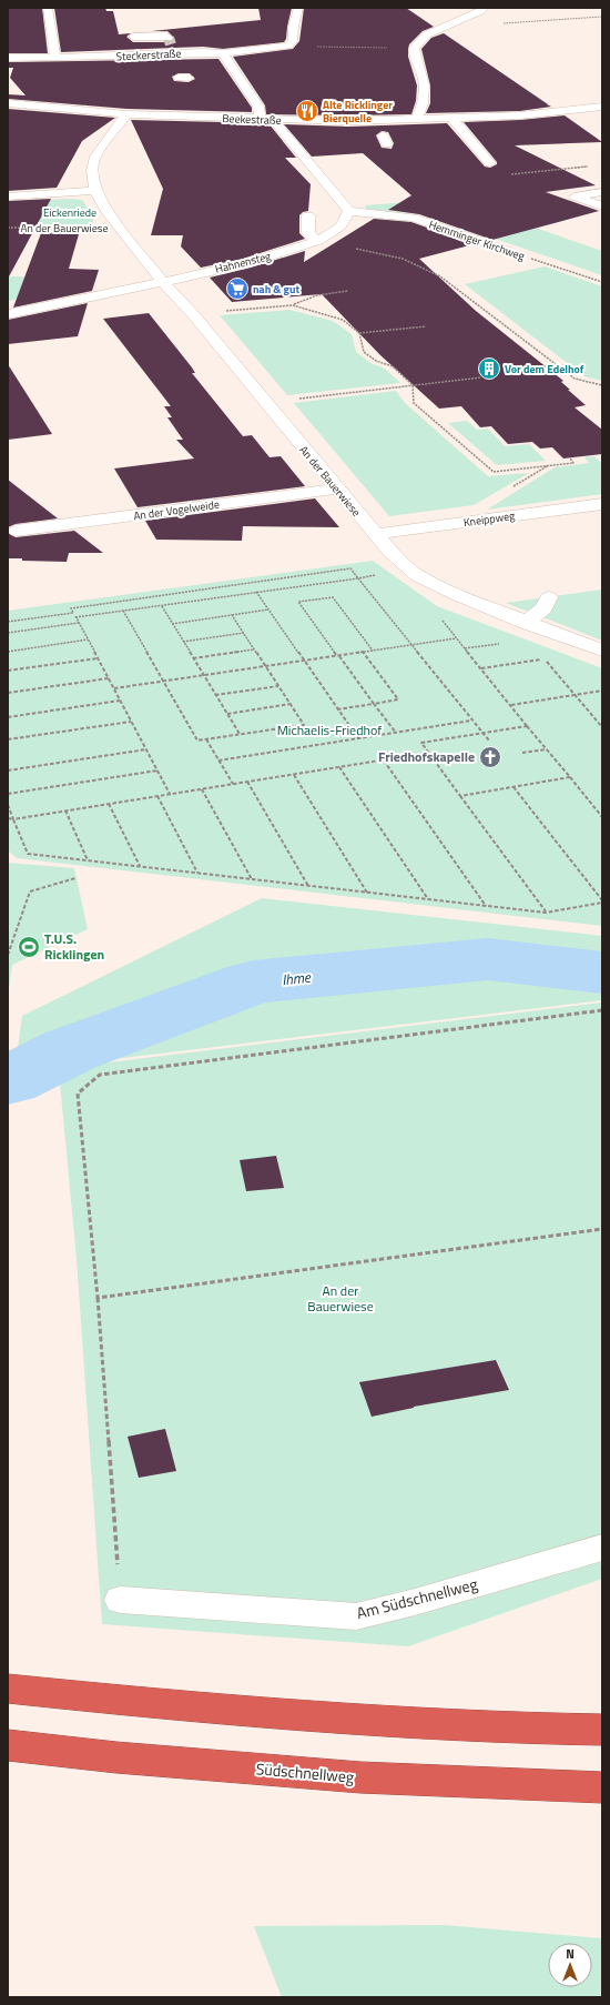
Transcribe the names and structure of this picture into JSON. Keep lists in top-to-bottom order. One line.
{"streets":{"highway":["Südschnellweg"],"street":["Steckerstraße","Beekestraße","An der Bauerwiese","Hemminger Kirchweg","Hahnensteg","An der Vogelweide","Kneippweg","Am Südschnellweg"]},"crossings":[["Beekestraße","An der Bauerwiese"],["An der Bauerwiese","Hahnensteg"],["An der Bauerwiese","An der Vogelweide"],["An der Bauerwiese","Kneippweg"],["Hemminger Kirchweg","Hahnensteg"]],"water":["Ihme"],"parks":["Eickenriede","Michaelis-Friedhof","An der Bauerwiese"],"places":{"restaurant":["Alte Ricklinger Bierquelle"],"supermarket":["nah & gut"],"building":["Vor dem Edelhof"],"church":["Friedhofskapelle"],"sports":["T.U.S. Ricklingen"]},"north":"top"}
